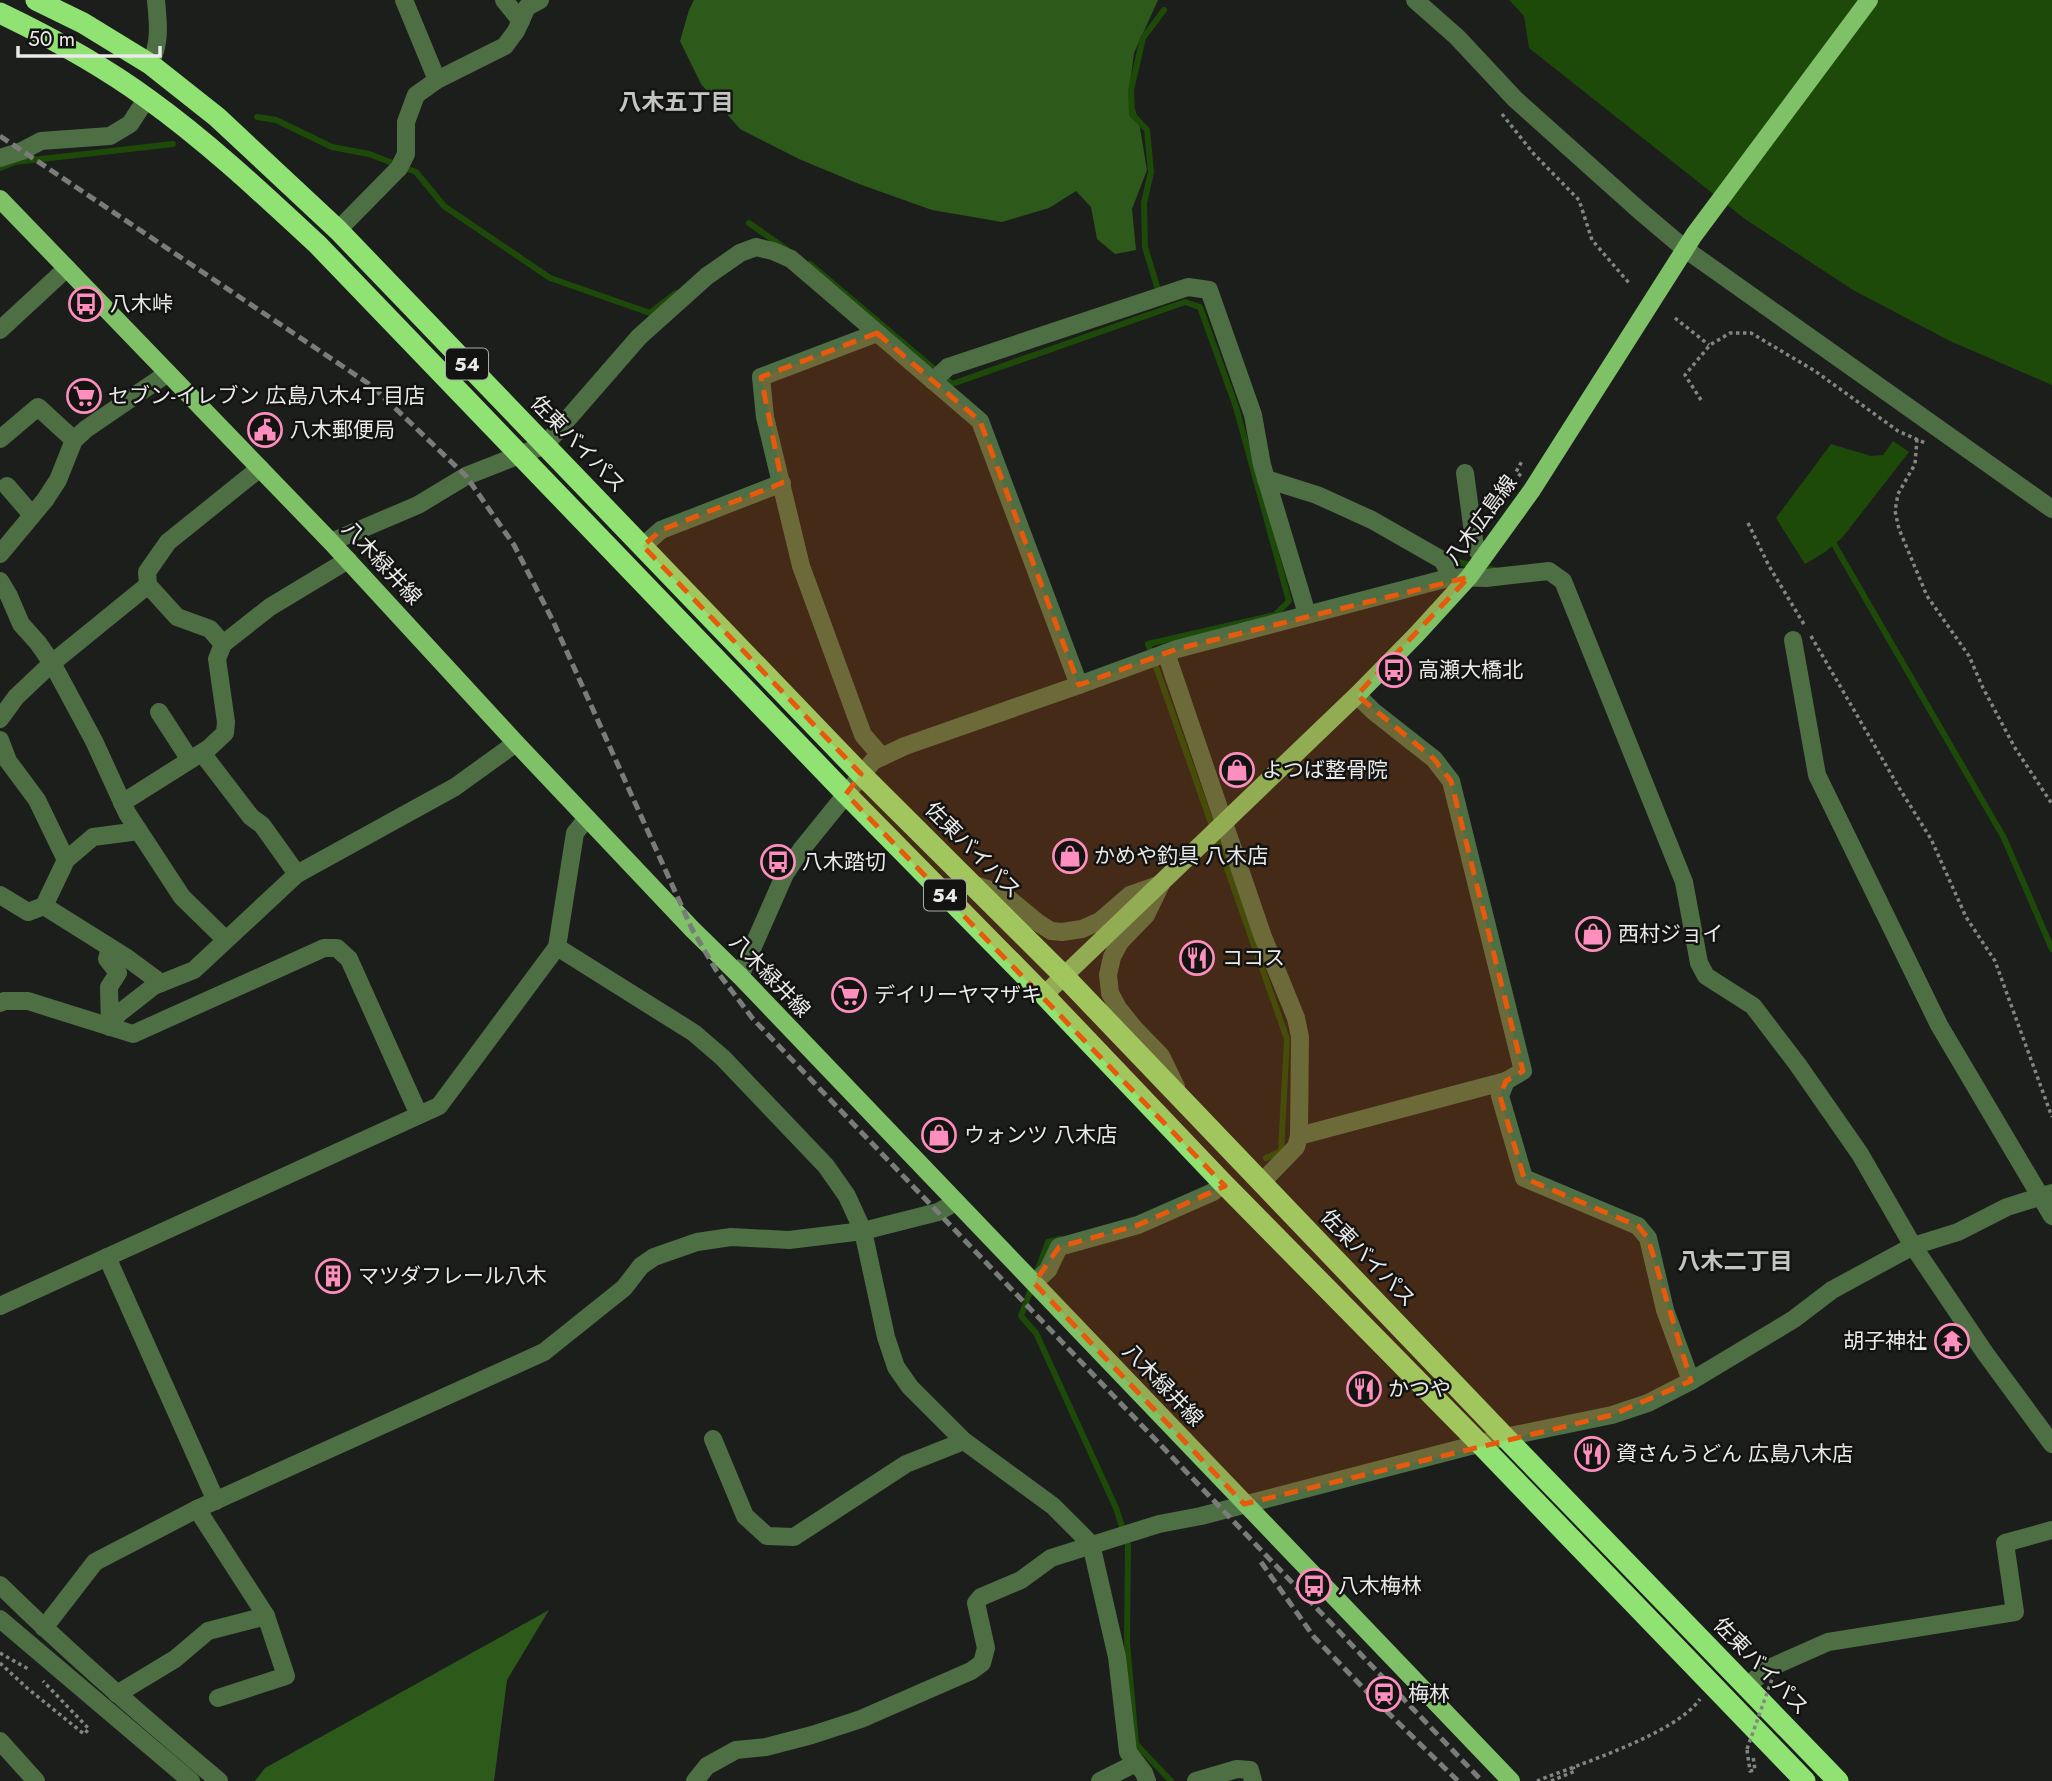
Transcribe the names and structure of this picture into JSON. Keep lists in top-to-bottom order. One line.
{"streets":{"highway":["54","佐東バイパス"],"main road":["八木広島線","八木緑井線"]},"crossings":[["54","八木広島線"],["佐東バイパス","八木広島線"]],"districts":["八木五丁目","八木二丁目"],"places":{"bus stop":["八木峠","高瀬大橋北","八木踏切","八木梅林"],"supermarket":["セブン‐イレブン 広島八木４丁目店","デイリーヤマザキ"],"public building":["八木郵便局"],"shop":["よつば整骨院","かめや釣具 八木店","西村ジョイ","ウォンツ 八木店"],"restaurant":["ココス","かつや","資さんうどん 広島八木店"],"building":["マツダフレール八木"],"temple":["胡子神社"],"station":["梅林"]},"scale_bar":"50 m"}
